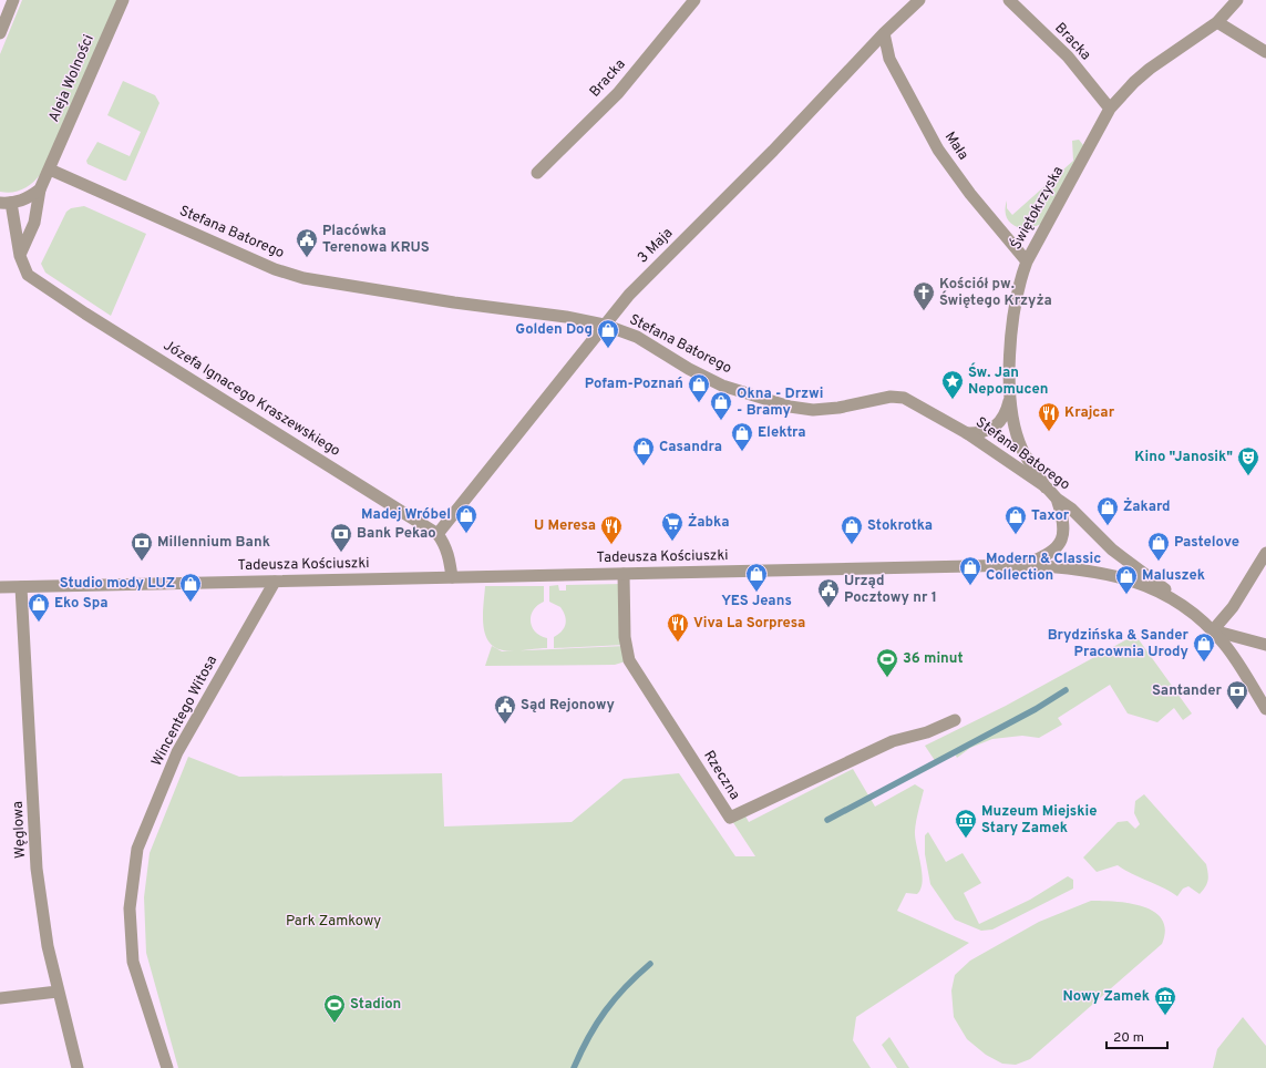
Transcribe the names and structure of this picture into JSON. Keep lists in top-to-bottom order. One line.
{"streets":{"street":["Bracka","Aleja Wolności","Mała","Świętokrzyska","Stefana Batorego","3 Maja","Józefa Ignacego Kraszewskiego","Tadeusza Kościuszki","Wincentego Witosa","Rzeczna","Węglowa"]},"crossings":[["Bracka","Świętokrzyska"],["Aleja Wolności","Stefana Batorego"],["Mała","Świętokrzyska"],["Mała","3 Maja"],["Świętokrzyska","Stefana Batorego"],["Stefana Batorego","3 Maja"],["Stefana Batorego","Tadeusza Kościuszki"],["3 Maja","Józefa Ignacego Kraszewskiego"],["Józefa Ignacego Kraszewskiego","Tadeusza Kościuszki"],["Tadeusza Kościuszki","Wincentego Witosa"],["Tadeusza Kościuszki","Rzeczna"],["Tadeusza Kościuszki","Węglowa"]],"parks":["Park Zamkowy"],"places":{"public building":["Placówka Terenowa KRUS","Urząd Pocztowy nr 1","Sąd Rejonowy"],"church":["Kościół pw. Świętego Krzyża"],"shop":["Golden Dog","Pofam-Poznań","Okna - Drzwi - Bramy","Elektra","Casandra","Żakard","Madej Wróbel","Taxor","Stokrotka","Pastelove","Modern & Classic Collection","YES Jeans","Maluszek","Studio mody LUZ","Eko Spa","Brydzińska & Sander Pracownia Urody"],"place":["Św. Jan Nepomucen"],"restaurant":["Krajcar","U Meresa","Viva La Sorpresa"],"theatre":["Kino \"Janosik\""],"supermarket":["Żabka"],"bank":["Bank Pekao","Millennium Bank","Santander"],"sports":["36 minut","Stadion"],"museum":["Muzeum Miejskie Stary Zamek","Nowy Zamek"]},"scale_bar":"20 m"}
